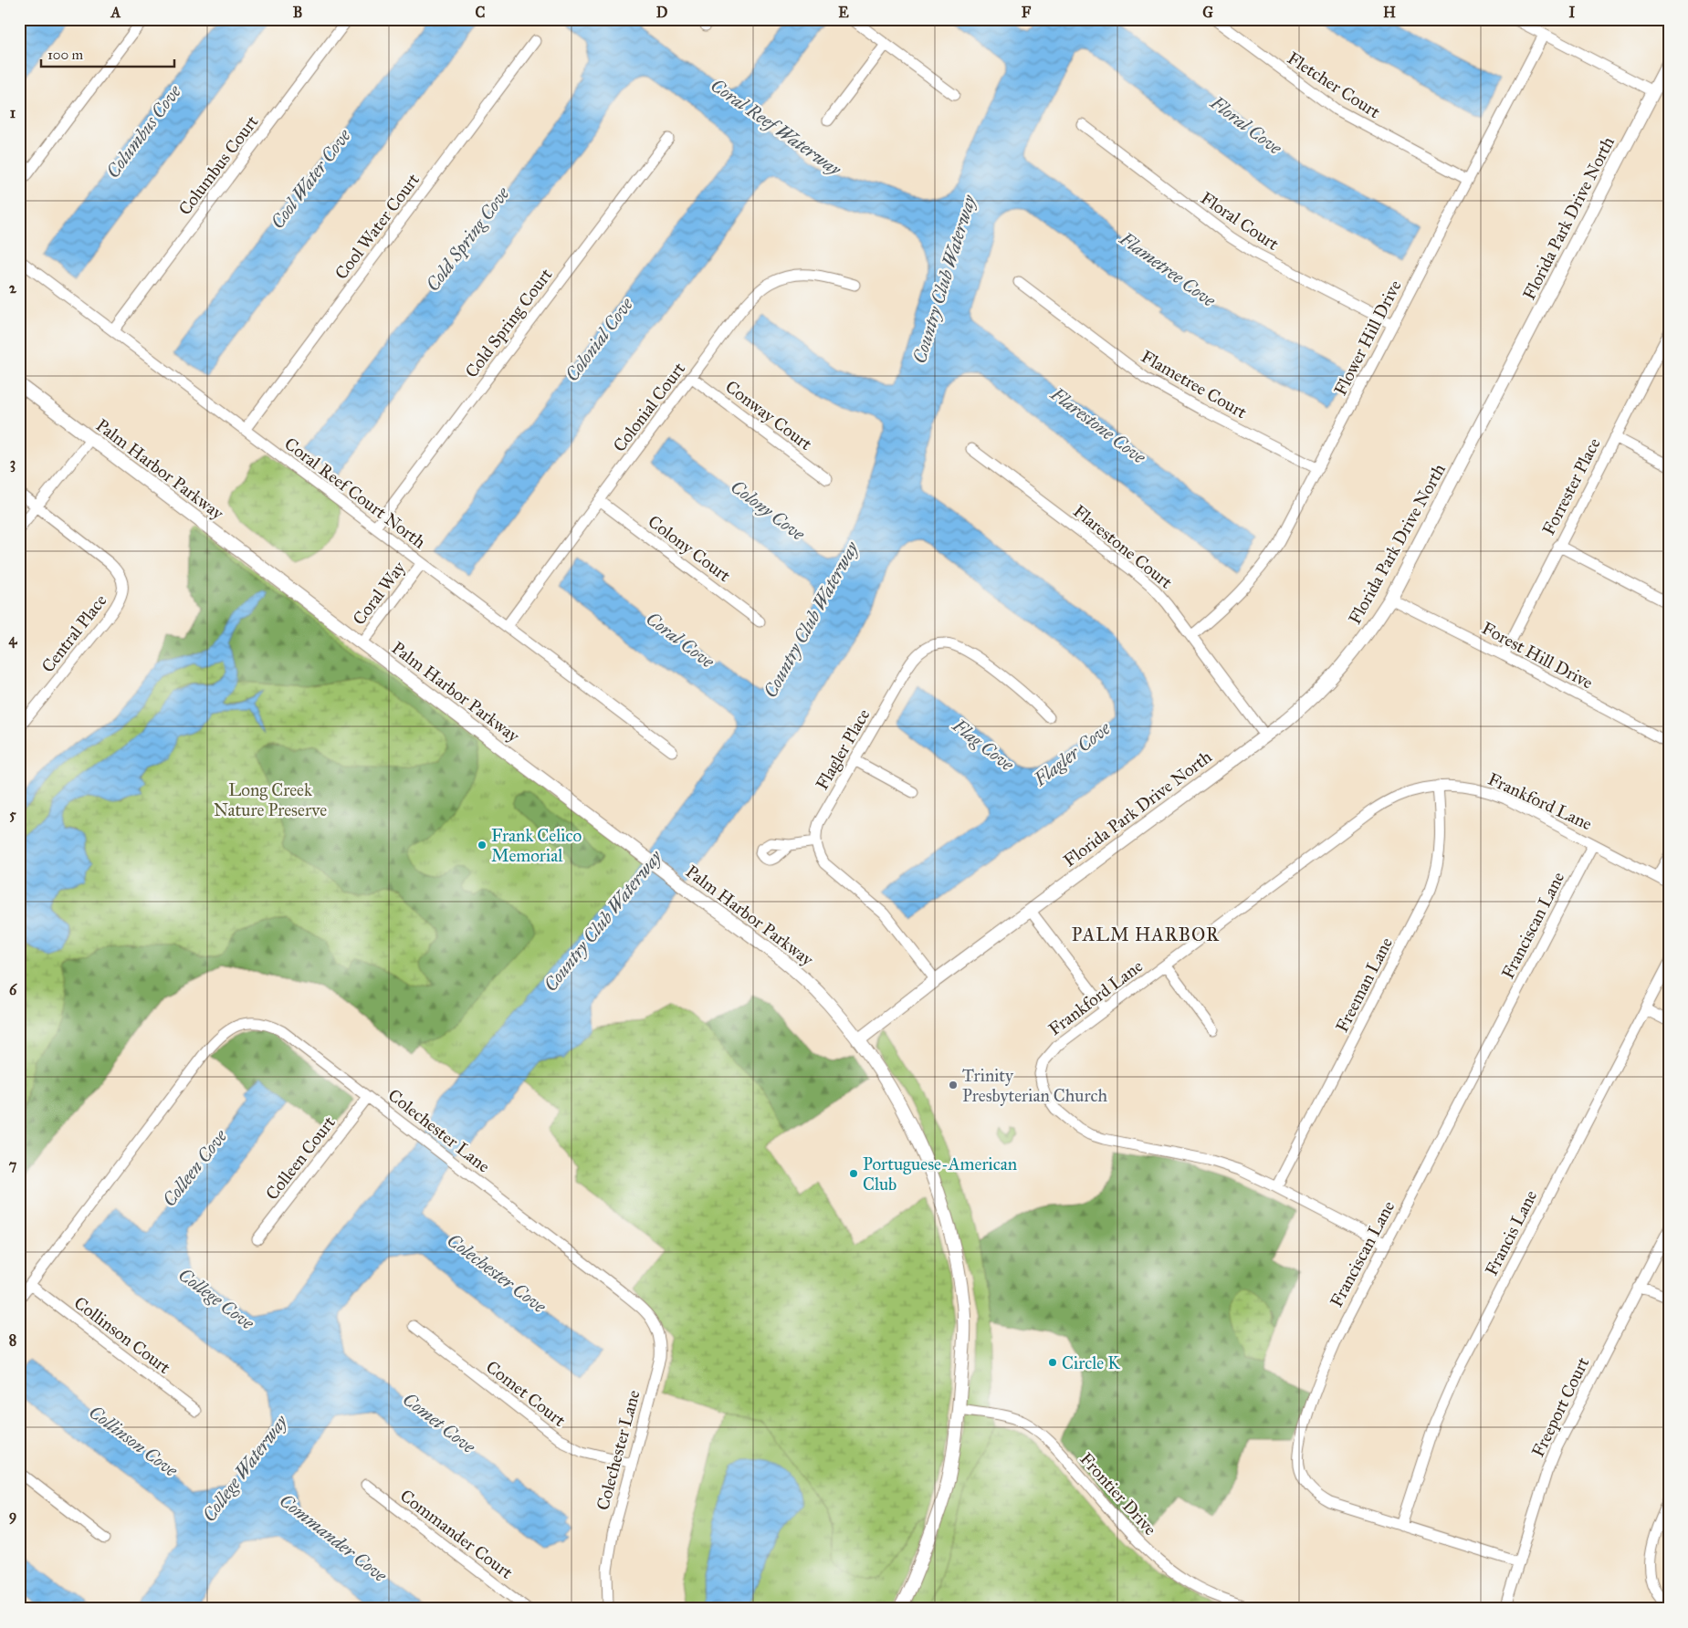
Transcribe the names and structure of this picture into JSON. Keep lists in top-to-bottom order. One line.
{"streets":{"street":["Fletcher Court","Columbus Court","Florida Park Drive North","Floral Court","Cool Water Court","Cold Spring Court","Flower Hill Drive","Flametree Court","Colonial Court","Conway Court","Palm Harbor Parkway","Forrester Place","Coral Reef Court North","Flarestone Court","Colony Court","Coral Way","Central Place","Forest Hill Drive","Flagler Place","Frankford Lane","Franciscan Lane","Freeman Lane","Colechester Lane","Colleen Court","Francis Lane","Collinson Court","Comet Court","Freeport Court","Frontier Drive","Commander Court"]},"crossings":[["Fletcher Court","Flower Hill Drive"],["Columbus Court","Coral Reef Court North"],["Florida Park Drive North","Palm Harbor Parkway"],["Florida Park Drive North","Flarestone Court"],["Florida Park Drive North","Forest Hill Drive"],["Floral Court","Flower Hill Drive"],["Cool Water Court","Coral Reef Court North"],["Cold Spring Court","Coral Reef Court North"],["Flower Hill Drive","Flametree Court"],["Flower Hill Drive","Flarestone Court"],["Colonial Court","Conway Court"],["Colonial Court","Coral Reef Court North"],["Colonial Court","Colony Court"],["Palm Harbor Parkway","Coral Way"],["Palm Harbor Parkway","Frontier Drive"],["Forrester Place","Forest Hill Drive"],["Coral Reef Court North","Coral Way"],["Frankford Lane","Franciscan Lane"],["Frankford Lane","Freeman Lane"],["Franciscan Lane","Francis Lane"],["Franciscan Lane","Freeport Court"],["Colechester Lane","Colleen Court"],["Colechester Lane","Collinson Court"],["Colechester Lane","Comet Court"]],"districts":["PALM HARBOR"],"water":["Floral Cove","Coral Reef Waterway","Columbus Cove","Cool Water Cove","Cold Spring Cove","Flametree Cove","Country Club Waterway","Colonial Cove","Flarestone Cove","Colony Cove","Coral Cove","Flag Cove","Flagler Cove","Colleen Cove","Colechester Cove","College Cove","Comet Cove","Collinson Cove","College Waterway","Commander Cove"],"parks":["Long Creek Nature Preserve"],"places":["Frank Celico Memorial","Trinity Presbyterian Church","Portuguese-American Club","Circle K"],"scale_bar":"100 m","grid":{"columns":["A","B","C","D","E","F","G","H","I"],"rows":["1","2","3","4","5","6","7","8","9"]}}
